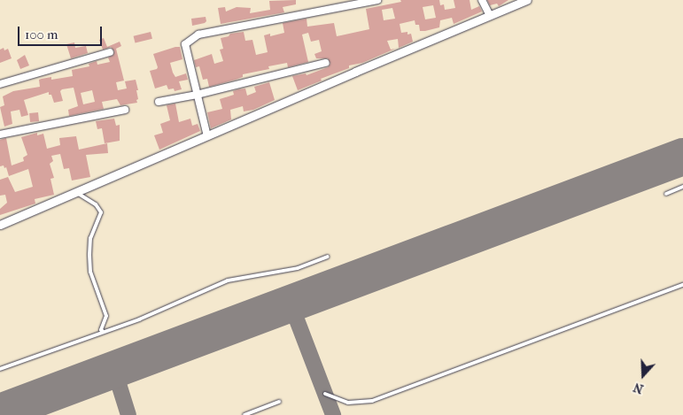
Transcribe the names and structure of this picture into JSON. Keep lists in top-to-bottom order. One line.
{"scale_bar":"100 m","north":"bottom"}
